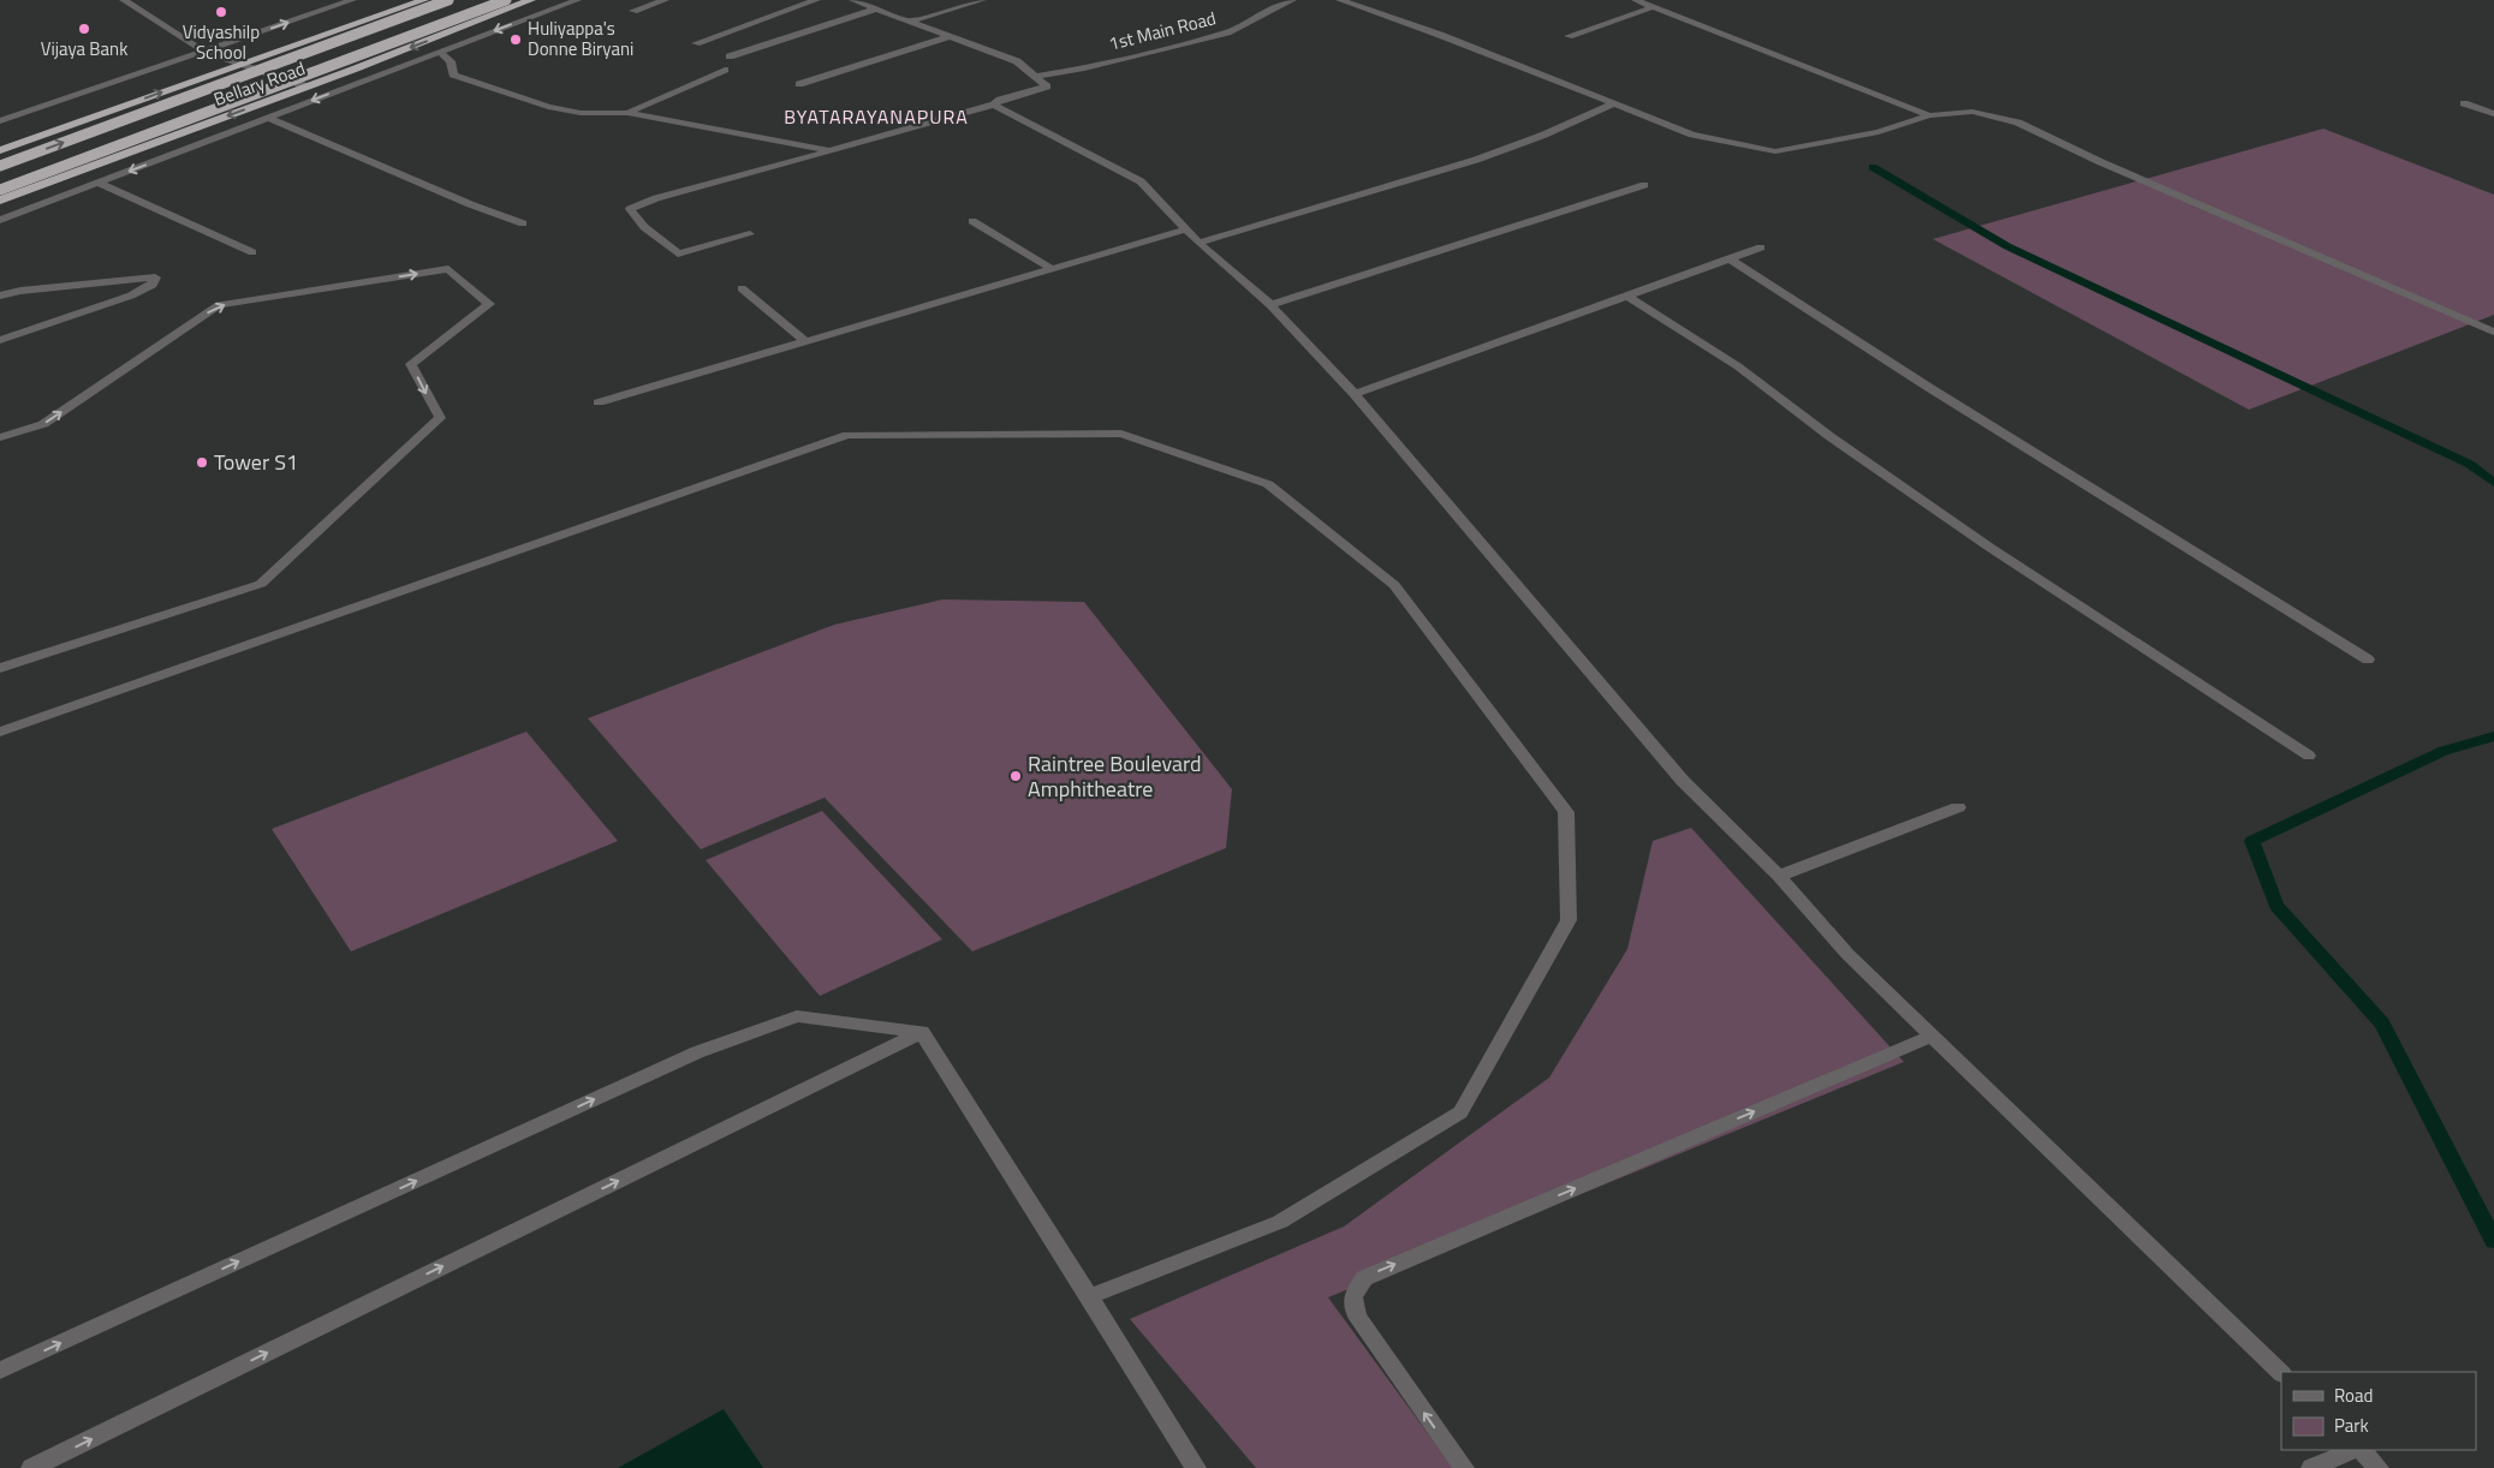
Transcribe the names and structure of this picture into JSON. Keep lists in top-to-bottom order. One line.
{"streets":{"highway":["Bellary Road"],"street":["1st Main Road"]},"districts":["BYATARAYANAPURA"],"places":["Vidyashilp School","Vijaya Bank","Huliyappa's Donne Biryani","Tower S1","Raintree Boulevard Amphitheatre"],"legend":["Road","Park"]}
